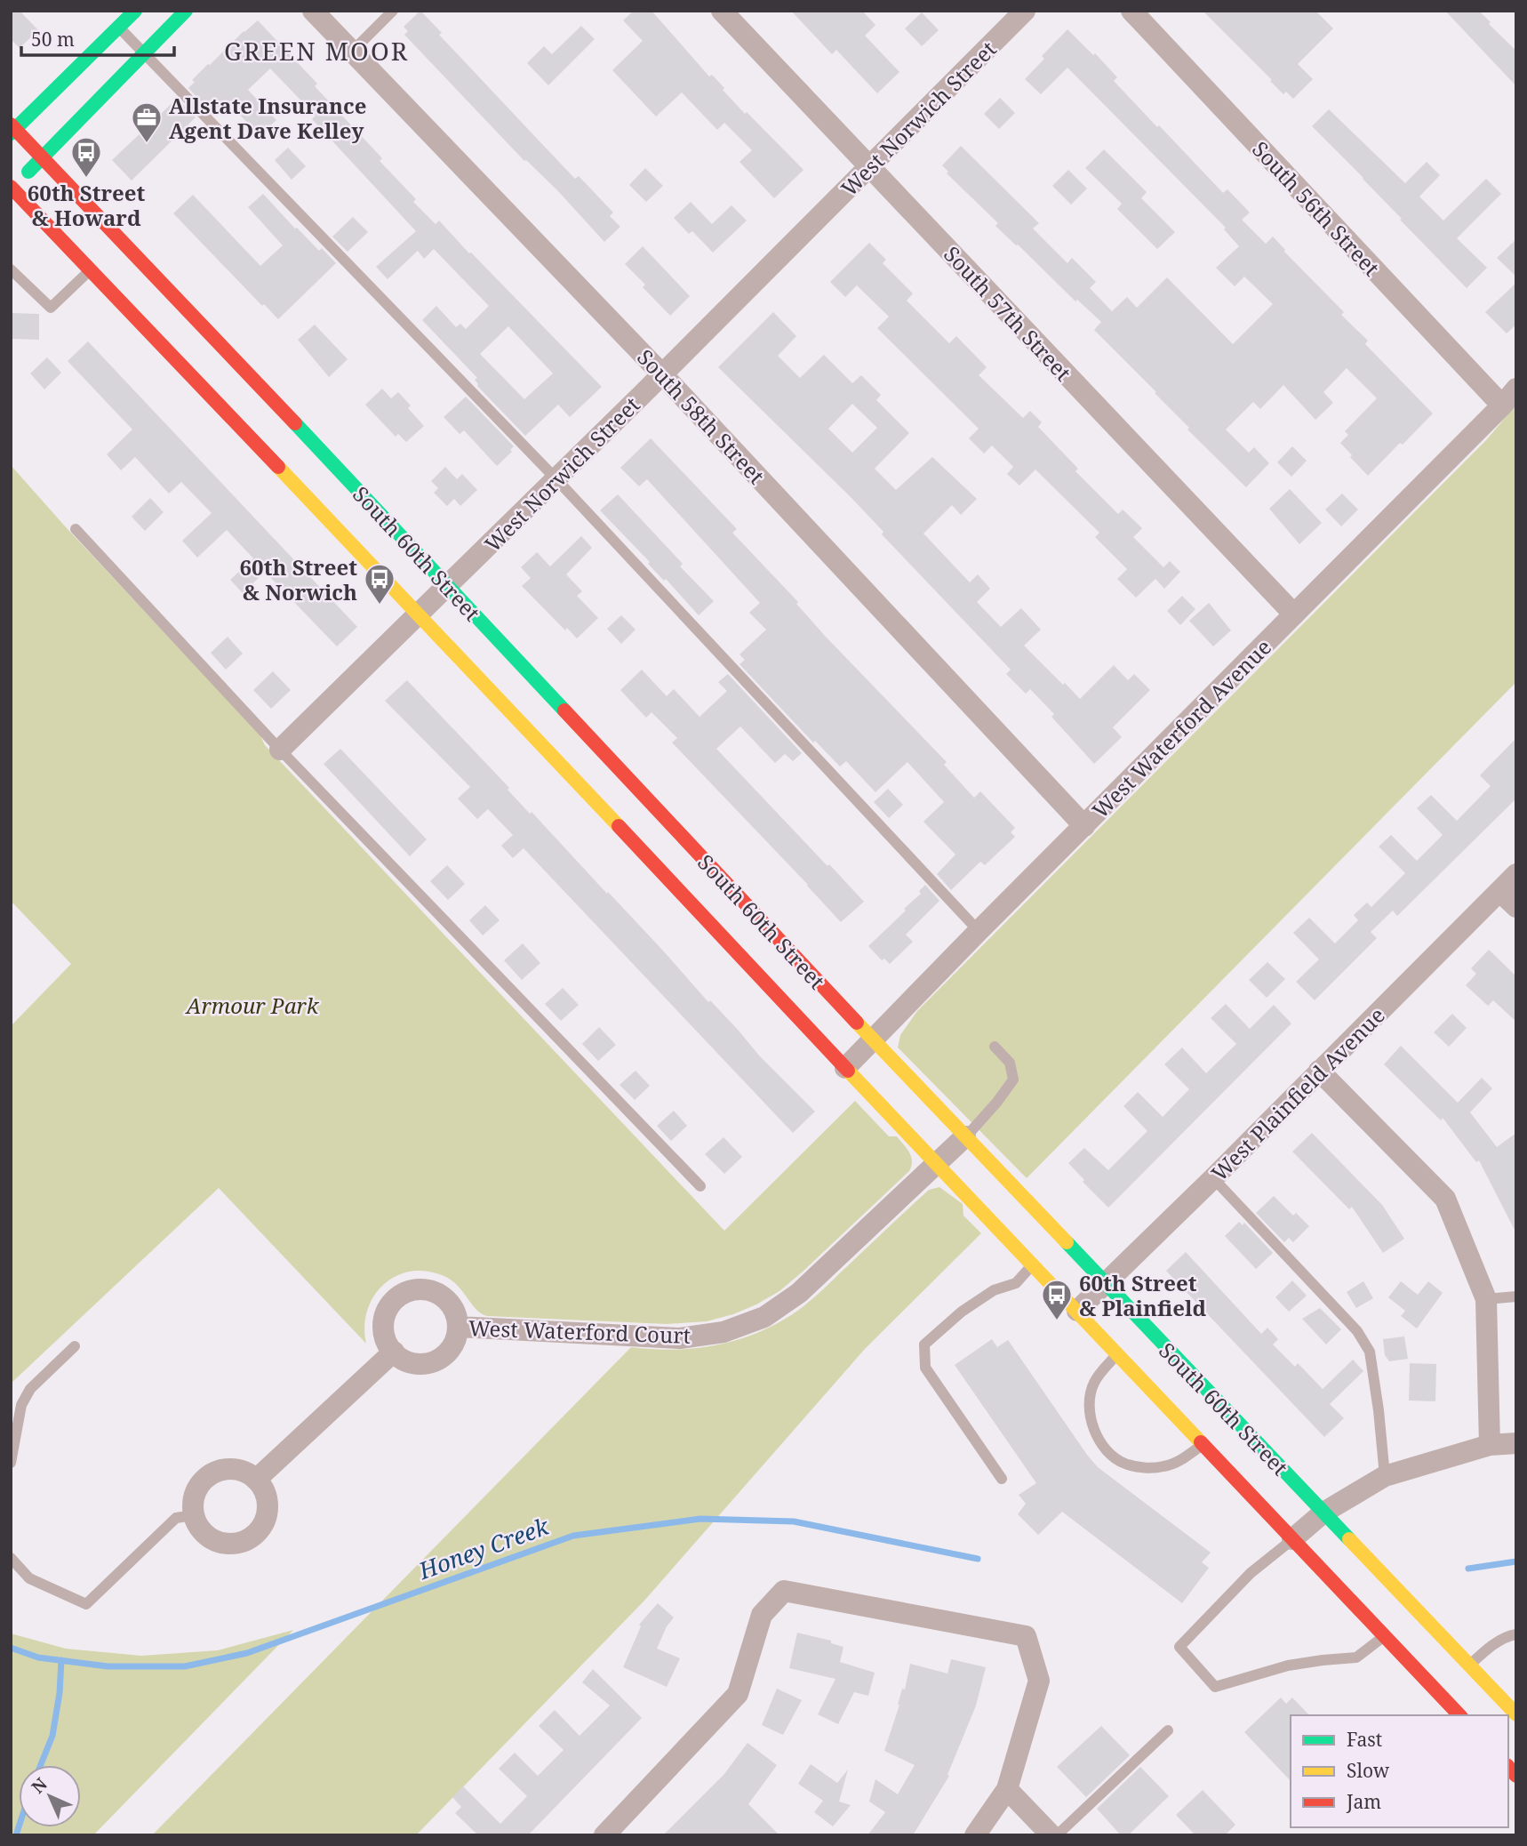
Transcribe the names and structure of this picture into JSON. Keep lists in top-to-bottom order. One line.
{"streets":{"main road":["South 60th Street"],"street":["West Norwich Street","South 56th Street","South 57th Street","South 58th Street","West Waterford Avenue","West Plainfield Avenue","West Waterford Court"]},"crossings":[["West Norwich Street","South 57th Street"],["West Norwich Street","South 58th Street"],["West Norwich Street","South 60th Street"],["South 56th Street","West Waterford Avenue"],["South 57th Street","West Waterford Avenue"],["South 58th Street","West Waterford Avenue"],["South 60th Street","West Waterford Avenue"],["South 60th Street","West Plainfield Avenue"],["South 60th Street","West Waterford Court"]],"districts":["GREEN MOOR"],"water":["Honey Creek"],"parks":["Armour Park"],"places":{"office":["Allstate Insurance Agent Dave Kelley"],"bus stop":["60th Street & Howard","60th Street & Norwich","60th Street & Plainfield"]},"legend":["Fast","Slow","Jam"],"scale_bar":"50 m","north":"top left"}
